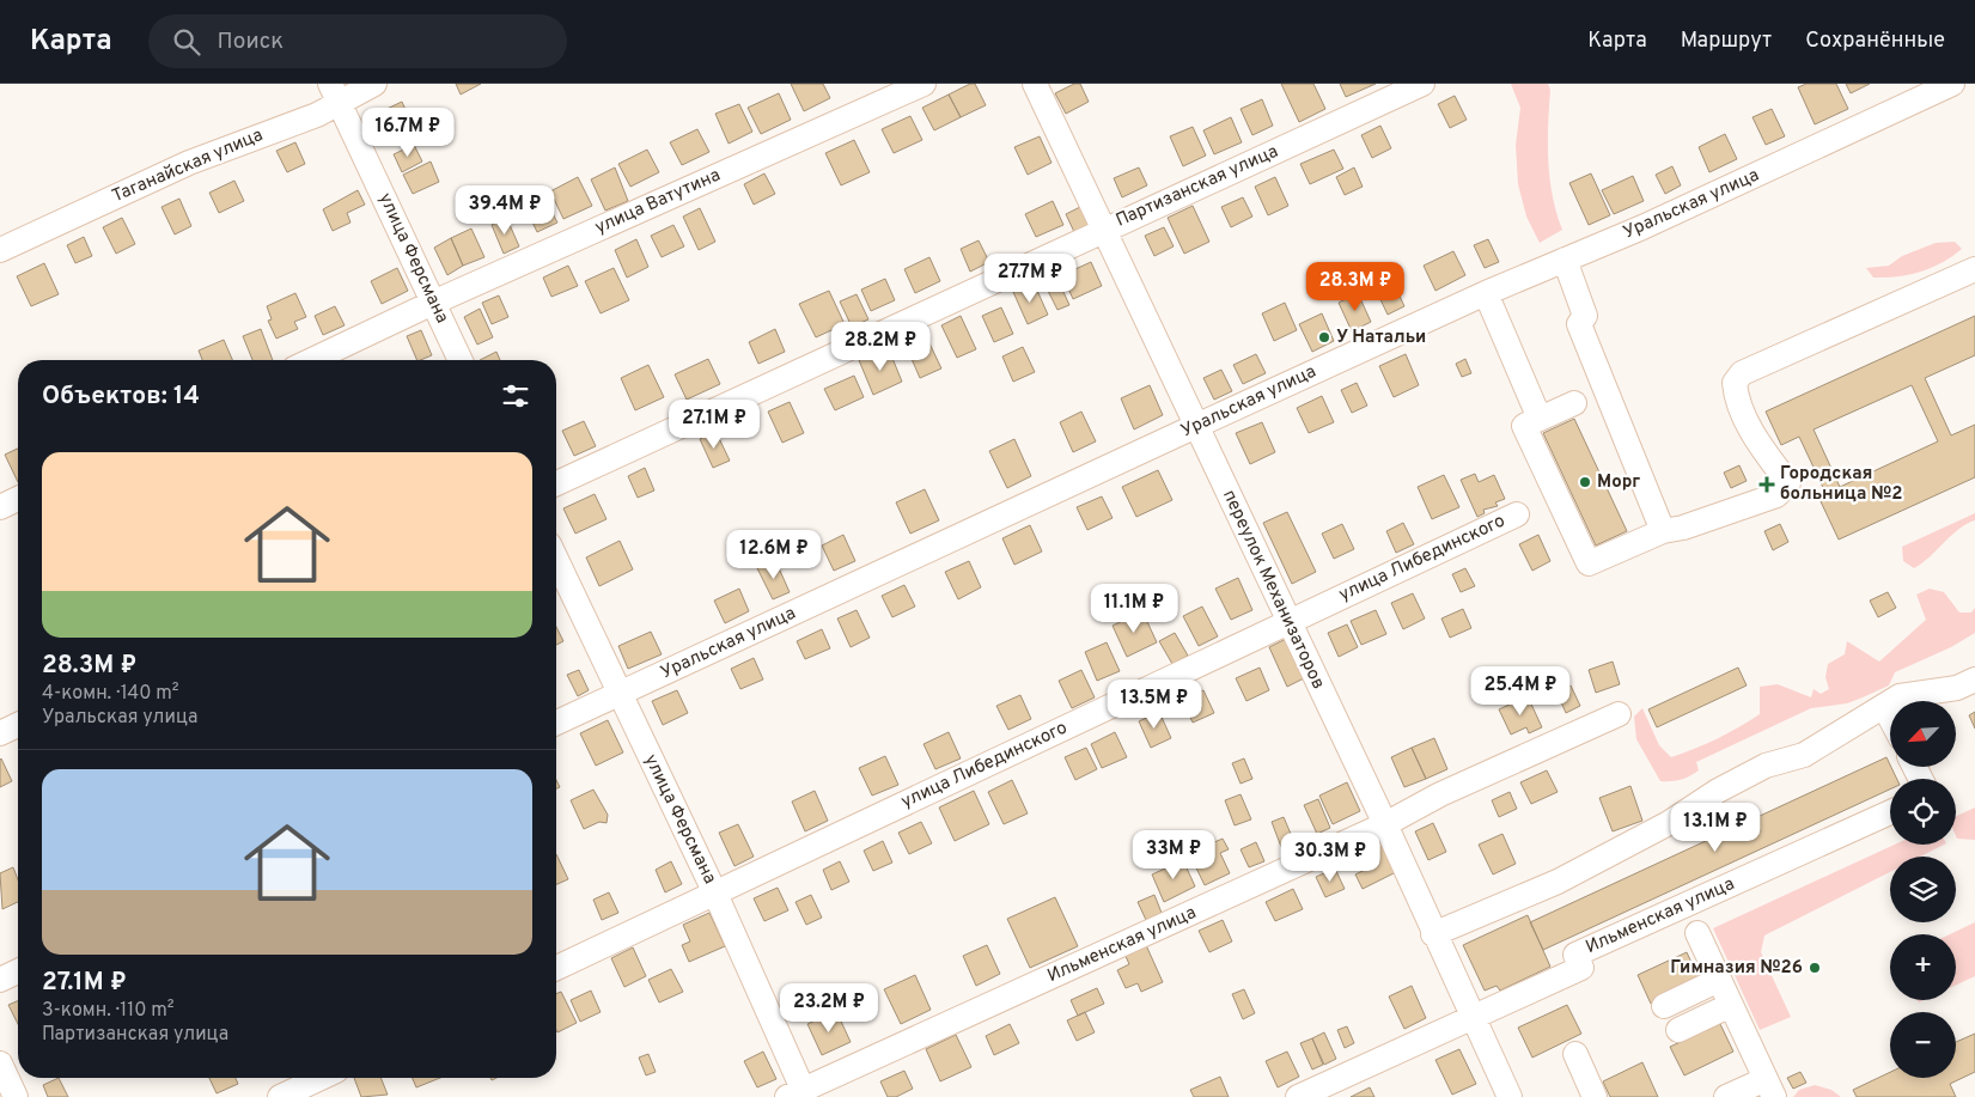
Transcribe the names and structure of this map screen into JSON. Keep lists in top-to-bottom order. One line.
{"streets":{"street":["Таганайская улица","Партизанская улица","улица Ватутина","Уральская улица","улица Ферсмана","улица Либединского","переулок Механизаторов","Ильменская улица"]},"crossings":[["Таганайская улица","улица Ферсмана"],["Партизанская улица","переулок Механизаторов"],["улица Ватутина","улица Ферсмана"],["Уральская улица","улица Ферсмана"],["Уральская улица","переулок Механизаторов"],["улица Ферсмана","улица Либединского"],["улица Ферсмана","Ильменская улица"],["улица Либединского","переулок Механизаторов"],["переулок Механизаторов","Ильменская улица"]],"places":{"other":["У Натальи","Морг","Гимназия №26"],"health":["Городская больница №2"]},"north":"bottom left","page":{"header":"Карта","search":"Поиск","nav":["Карта","Маршрут","Сохранённые"],"price":["16.7M ₽","39.4M ₽","27.7M ₽","28.3M ₽","28.2M ₽","27.1M ₽","12.6M ₽","11.1M ₽","25.4M ₽","13.5M ₽","13.1M ₽","33M ₽","30.3M ₽","23.2M ₽"],"heading":"Объектов: 14","list":[{"name":"28.3M ₽","note":"4-комн. · 140 m² · Уральская улица"},{"name":"27.1M ₽","note":"3-комн. · 110 m² · Партизанская улица"}],"map_buttons":["+","−"]}}
